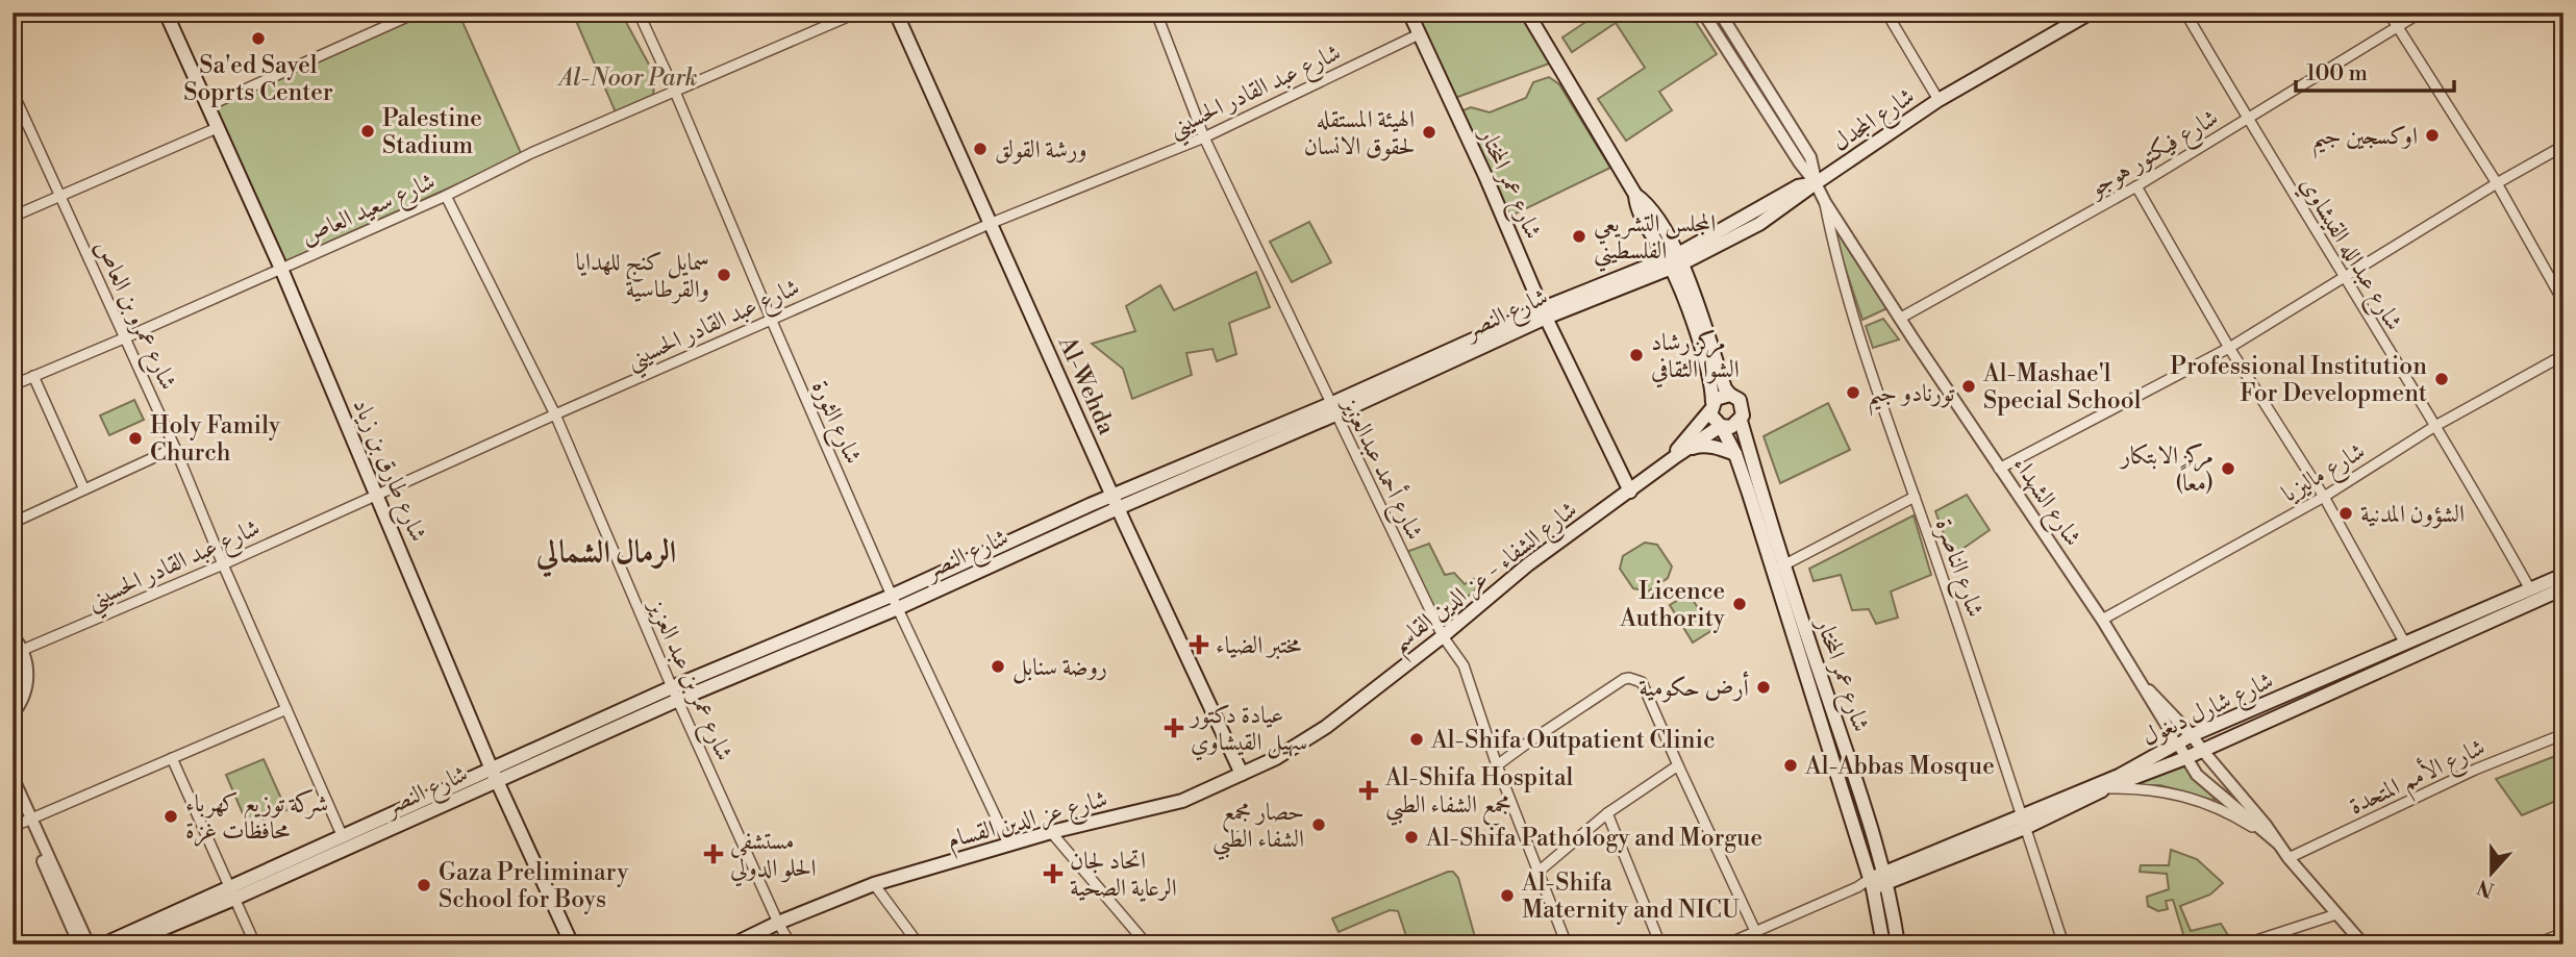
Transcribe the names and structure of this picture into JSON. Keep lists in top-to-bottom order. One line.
{"streets":{"main road":["شارع المجدل","شارع عمر المختار","شارع النصر","Al-Wehda","شارع طارق بن زياد","شارع الشفاء - عز الدين القاسم","شارع شارل ديغول","شارع عز الدين القسام"],"street":["شارع عبد القادر الحسيني","شارع فيكتور هوجو","شارع سعيد العاص","شارع عبدالله القيشاوي","شارع عمرو بن العاص","شارع الثورة","شارع أحمد عبدالعزيز","شارع ماليزيا","شارع الشهداء","شارع الناصرة","شارع عمر بن عبد العزيز","شارع الأمم المتحدة"]},"crossings":[["شارع عبد القادر الحسيني","شارع عمر المختار"],["شارع عبد القادر الحسيني","شارع عمرو بن العاص"],["شارع عبد القادر الحسيني","Al-Wehda"],["شارع عبد القادر الحسيني","شارع الثورة"],["شارع عبد القادر الحسيني","شارع أحمد عبدالعزيز"],["شارع عبد القادر الحسيني","شارع طارق بن زياد"],["شارع عبد القادر الحسيني","شارع عمر بن عبد العزيز"],["شارع المجدل","شارع النصر"],["شارع فيكتور هوجو","شارع عبدالله القيشاوي"],["شارع فيكتور هوجو","شارع الشهداء"],["شارع عمر المختار","شارع النصر"],["شارع عمر المختار","شارع الشفاء - عز الدين القاسم"],["شارع عمر المختار","شارع شارل ديغول"],["شارع سعيد العاص","شارع عمرو بن العاص"],["شارع سعيد العاص","شارع الثورة"],["شارع سعيد العاص","شارع طارق بن زياد"],["شارع سعيد العاص","شارع عمر بن عبد العزيز"],["شارع عبدالله القيشاوي","شارع ماليزيا"],["شارع عبدالله القيشاوي","شارع شارل ديغول"],["شارع النصر","شارع عمرو بن العاص"],["شارع النصر","Al-Wehda"],["شارع النصر","شارع الثورة"],["شارع النصر","شارع أحمد عبدالعزيز"],["شارع النصر","شارع طارق بن زياد"],["شارع النصر","شارع عمر بن عبد العزيز"],["Al-Wehda","شارع عز الدين القسام"],["شارع الثورة","شارع عز الدين القسام"],["شارع أحمد عبدالعزيز","شارع الشفاء - عز الدين القاسم"],["شارع ماليزيا","شارع الشهداء"],["شارع الشهداء","شارع شارل ديغول"],["شارع الشهداء","شارع الأمم المتحدة"],["شارع الناصرة","شارع شارل ديغول"],["شارع الشفاء - عز الدين القاسم","شارع عز الدين القسام"],["شارع عمر بن عبد العزيز","شارع عز الدين القسام"]],"districts":["الرمال الشمالي"],"parks":["Al-Noor Park"],"places":{"other":["Sa'ed Sayel Soprts Center","Palestine Stadium","الهيئة المستقله لحقوق الانسان","اوكسجين جيم","ورشة القولق","المجلس التشريعي الفلسطيني","سمايل كنج للهدايا والقرطاسية","مركز رشاد الشوا الثقافي","Professional Institution For Development","Al-Mashae'l Special School","تورنادو جيم","Holy Family Church","مركز الابتكار (معاً)","الشؤون المدنية","Licence Authority","روضة سنابل","أرض حكومية","Al-Shifa Outpatient Clinic","Al-Abbas Mosque","شركة توزيع كهرباء محافظات غزة","حصار مجمع الشفاء الطبي","Al-Shifa Pathology and Morgue","Gaza Preliminary School for Boys","Al-Shifa Maternity and NICU"],"health":["مختبر الضياء","عيادة دكتور سهيل القيشاوي","Al-Shifa Hospital مجمع الشفاء الطبي","مستشفى الحلو الدولي","اتحاد لجان الرعاية الصحية"]},"scale_bar":"100 m","north":"bottom"}
